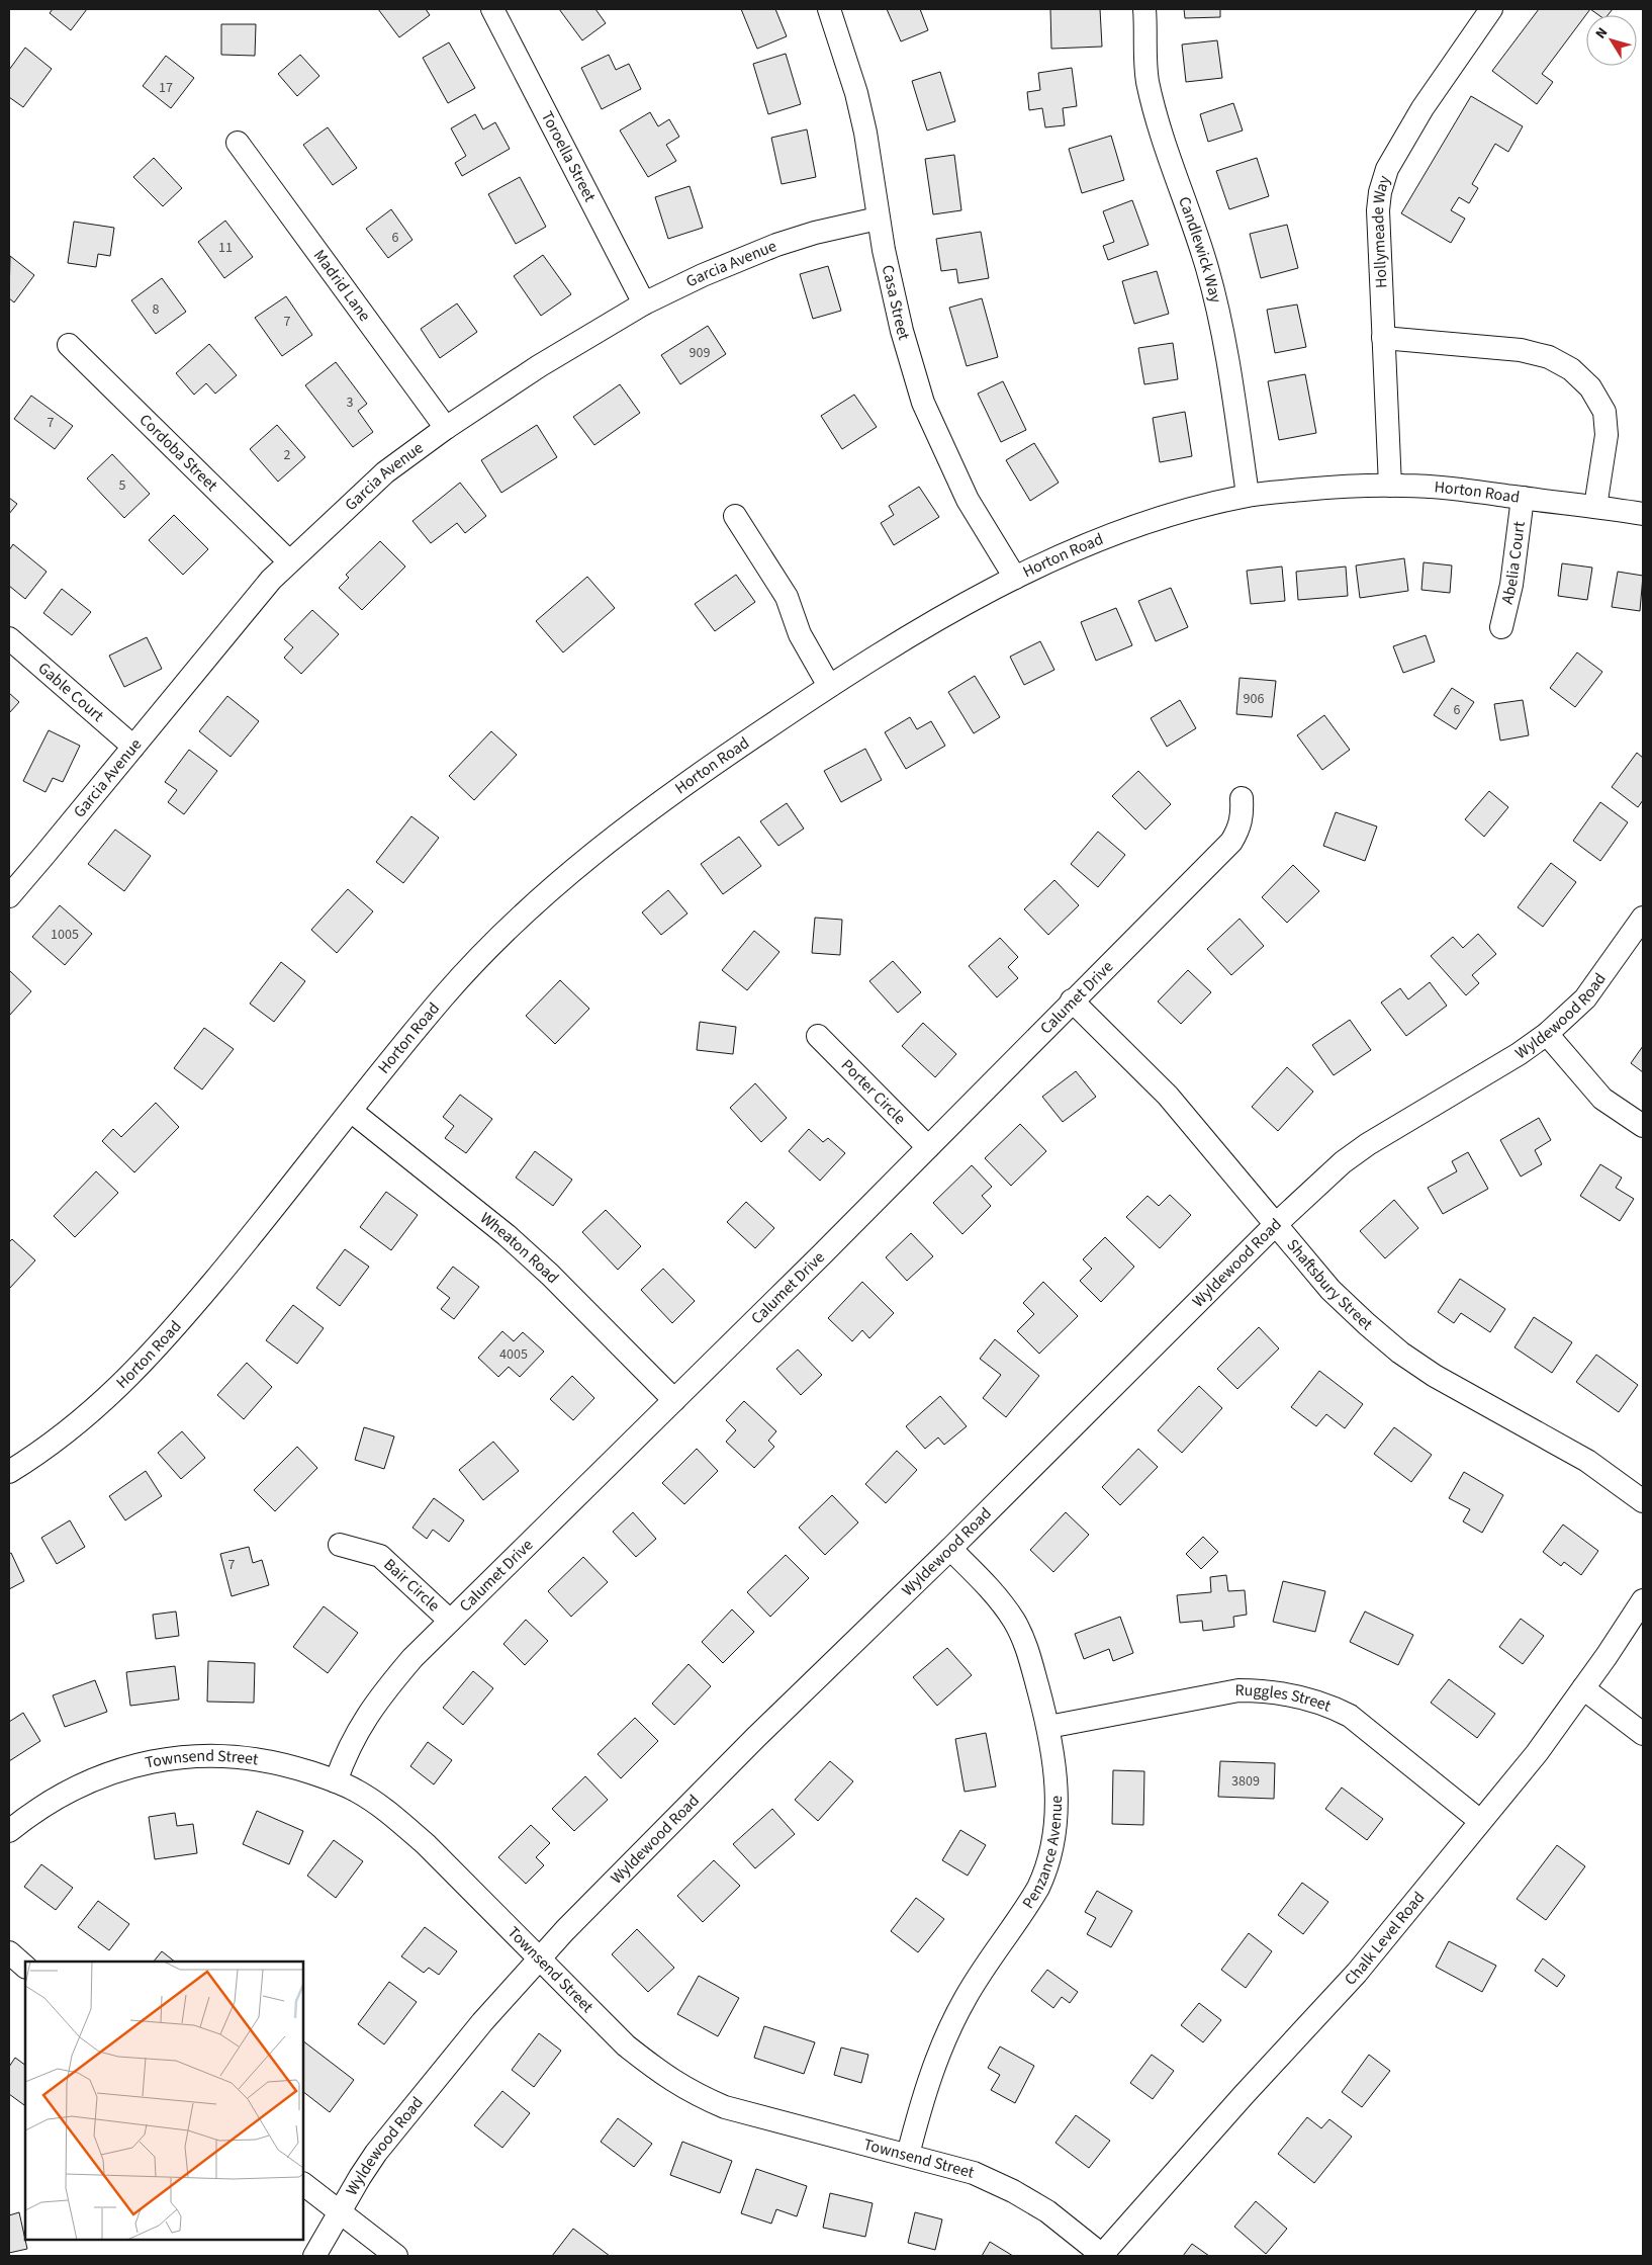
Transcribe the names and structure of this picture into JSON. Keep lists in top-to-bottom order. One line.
{"streets":{"street":["Toroella Street","Hollymeade Way","Candlewick Way","Garcia Avenue","Madrid Lane","Casa Street","Cordoba Street","Horton Road","Abelia Court","Gable Court","Calumet Drive","Wyldewood Road","Porter Circle","Wheaton Road","Shaftsbury Street","Bair Circle","Ruggles Street","Townsend Street","Penzance Avenue","Chalk Level Road"]},"crossings":[["Toroella Street","Garcia Avenue"],["Hollymeade Way","Horton Road"],["Candlewick Way","Horton Road"],["Garcia Avenue","Madrid Lane"],["Garcia Avenue","Casa Street"],["Garcia Avenue","Cordoba Street"],["Garcia Avenue","Gable Court"],["Casa Street","Horton Road"],["Horton Road","Abelia Court"],["Horton Road","Wheaton Road"],["Calumet Drive","Porter Circle"],["Calumet Drive","Wheaton Road"],["Calumet Drive","Shaftsbury Street"],["Calumet Drive","Bair Circle"],["Calumet Drive","Townsend Street"],["Wyldewood Road","Shaftsbury Street"],["Wyldewood Road","Townsend Street"],["Wyldewood Road","Penzance Avenue"],["Ruggles Street","Penzance Avenue"],["Ruggles Street","Chalk Level Road"],["Townsend Street","Penzance Avenue"],["Townsend Street","Chalk Level Road"]],"house_numbers":["17","6","11","8","7","909","3","7","2","5","906","6","1005","4005","7","3809"],"north":"top left"}
